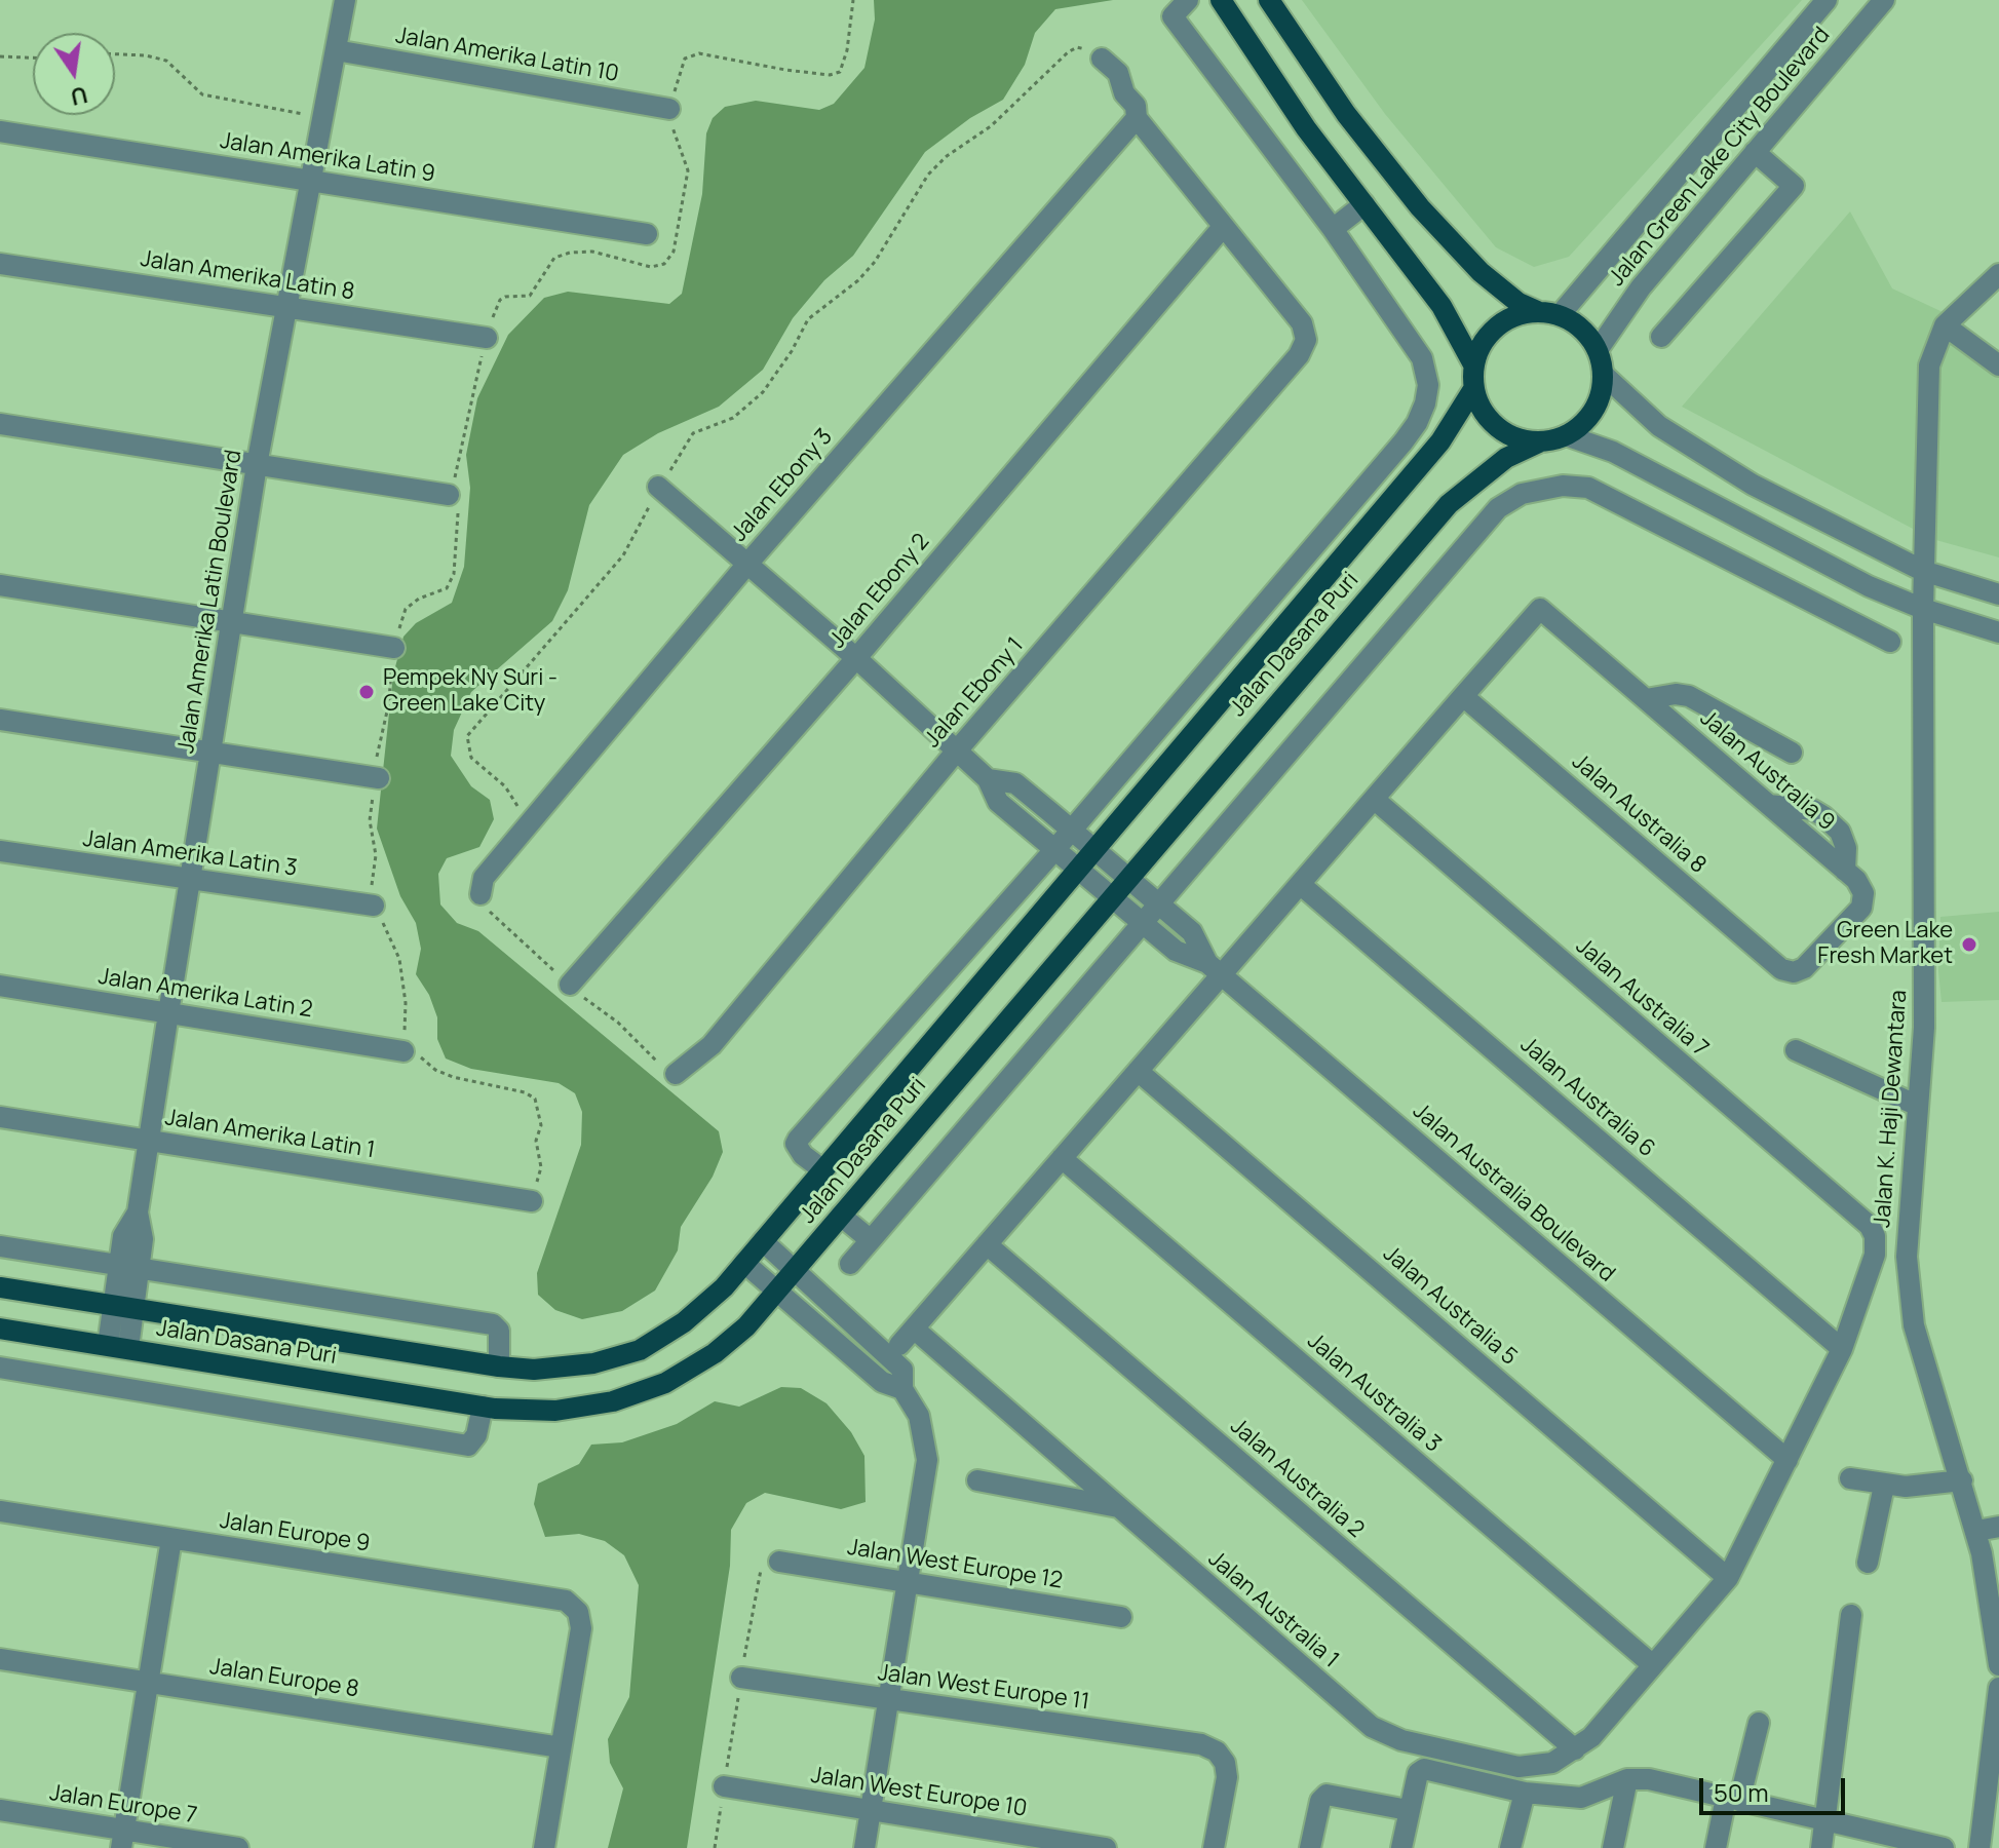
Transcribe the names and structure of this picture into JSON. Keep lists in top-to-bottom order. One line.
{"streets":{"main road":["Jalan Dasana Puri"],"street":["Jalan Amerika Latin 10","Jalan Green Lake City Boulevard","Jalan Amerika Latin 9","Jalan Amerika Latin 8","Jalan Ebony 3","Jalan Ebony 2","Jalan Amerika Latin Boulevard","Jalan Ebony 1","Jalan Australia 9","Jalan Australia 8","Jalan Amerika Latin 3","Jalan Amerika Latin 2","Jalan Australia 7","Jalan Australia 6","Jalan K. Haji Dewantara","Jalan Amerika Latin 1","Jalan Australia Boulevard","Jalan Australia 5","Jalan Australia 3","Jalan Australia 2","Jalan Europe 9","Jalan West Europe 12","Jalan Australia 1","Jalan Europe 8","Jalan West Europe 11","Jalan West Europe 10","Jalan Europe 7"]},"crossings":[["Jalan Amerika Latin 10","Jalan Amerika Latin Boulevard"],["Jalan Green Lake City Boulevard","Jalan Dasana Puri"],["Jalan Amerika Latin 9","Jalan Amerika Latin Boulevard"],["Jalan Amerika Latin 8","Jalan Amerika Latin Boulevard"],["Jalan Ebony 2","Jalan Ebony 1"],["Jalan Amerika Latin Boulevard","Jalan Dasana Puri"],["Jalan Amerika Latin Boulevard","Jalan Amerika Latin 3"],["Jalan Amerika Latin Boulevard","Jalan Amerika Latin 2"],["Jalan Amerika Latin Boulevard","Jalan Amerika Latin 1"],["Jalan Australia 9","Jalan Australia 8"],["Jalan Australia 7","Jalan Australia 6"],["Jalan Australia 2","Jalan Australia 1"],["Jalan Europe 9","Jalan Europe 8"]],"places":["Pempek Ny Suri - Green Lake City","Green Lake Fresh Market"],"scale_bar":"50 m","north":"bottom"}
